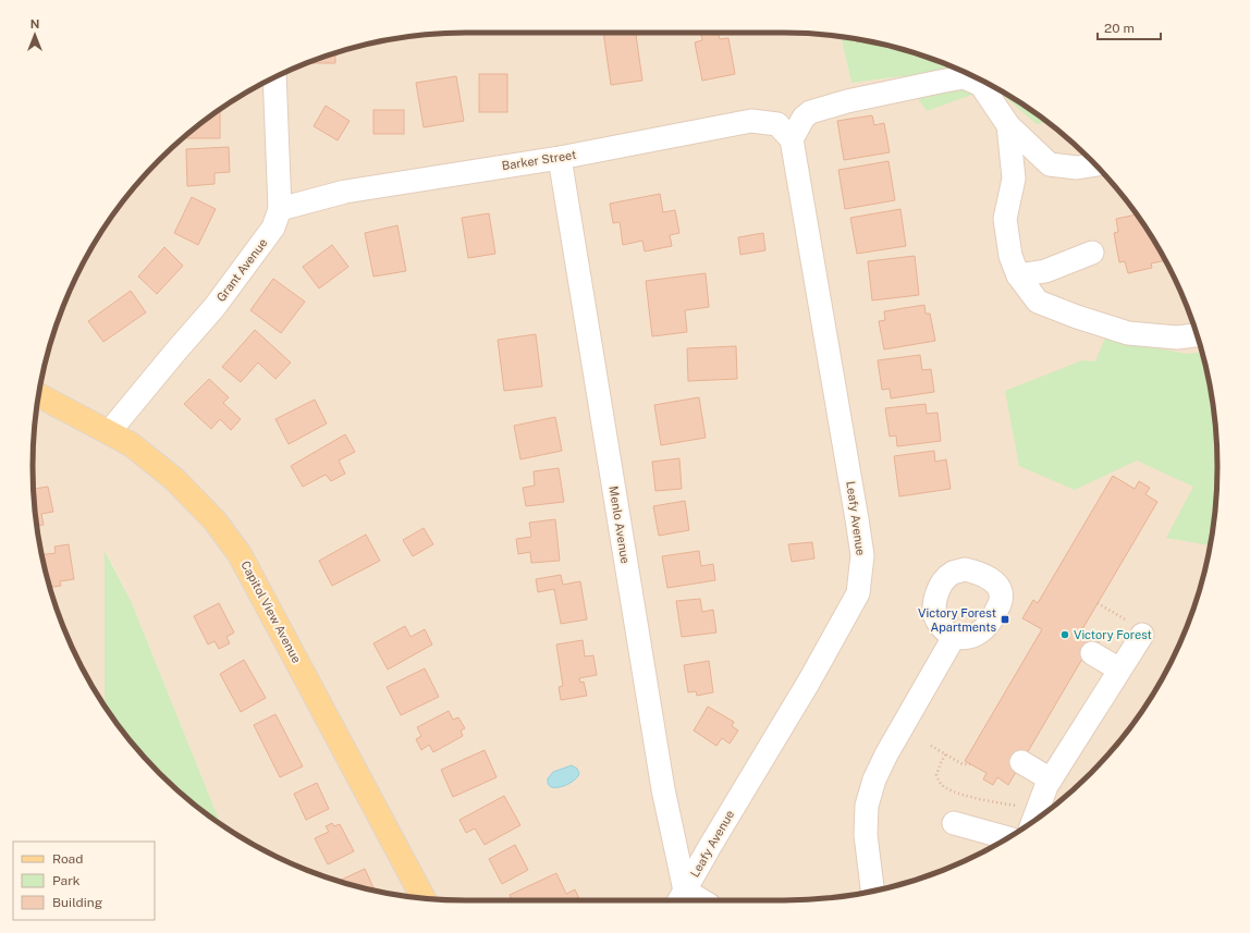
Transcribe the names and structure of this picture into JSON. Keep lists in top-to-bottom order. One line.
{"streets":{"main road":["Capitol View Avenue"],"street":["Barker Street","Grant Avenue","Leafy Avenue","Menlo Avenue"]},"crossings":[["Barker Street","Grant Avenue"],["Barker Street","Leafy Avenue"],["Barker Street","Menlo Avenue"],["Grant Avenue","Capitol View Avenue"],["Leafy Avenue","Menlo Avenue"]],"places":{"transit":["Victory Forest Apartments"],"other":["Victory Forest"]},"legend":["Road","Park","Building"],"scale_bar":"20 m","north":"top"}
